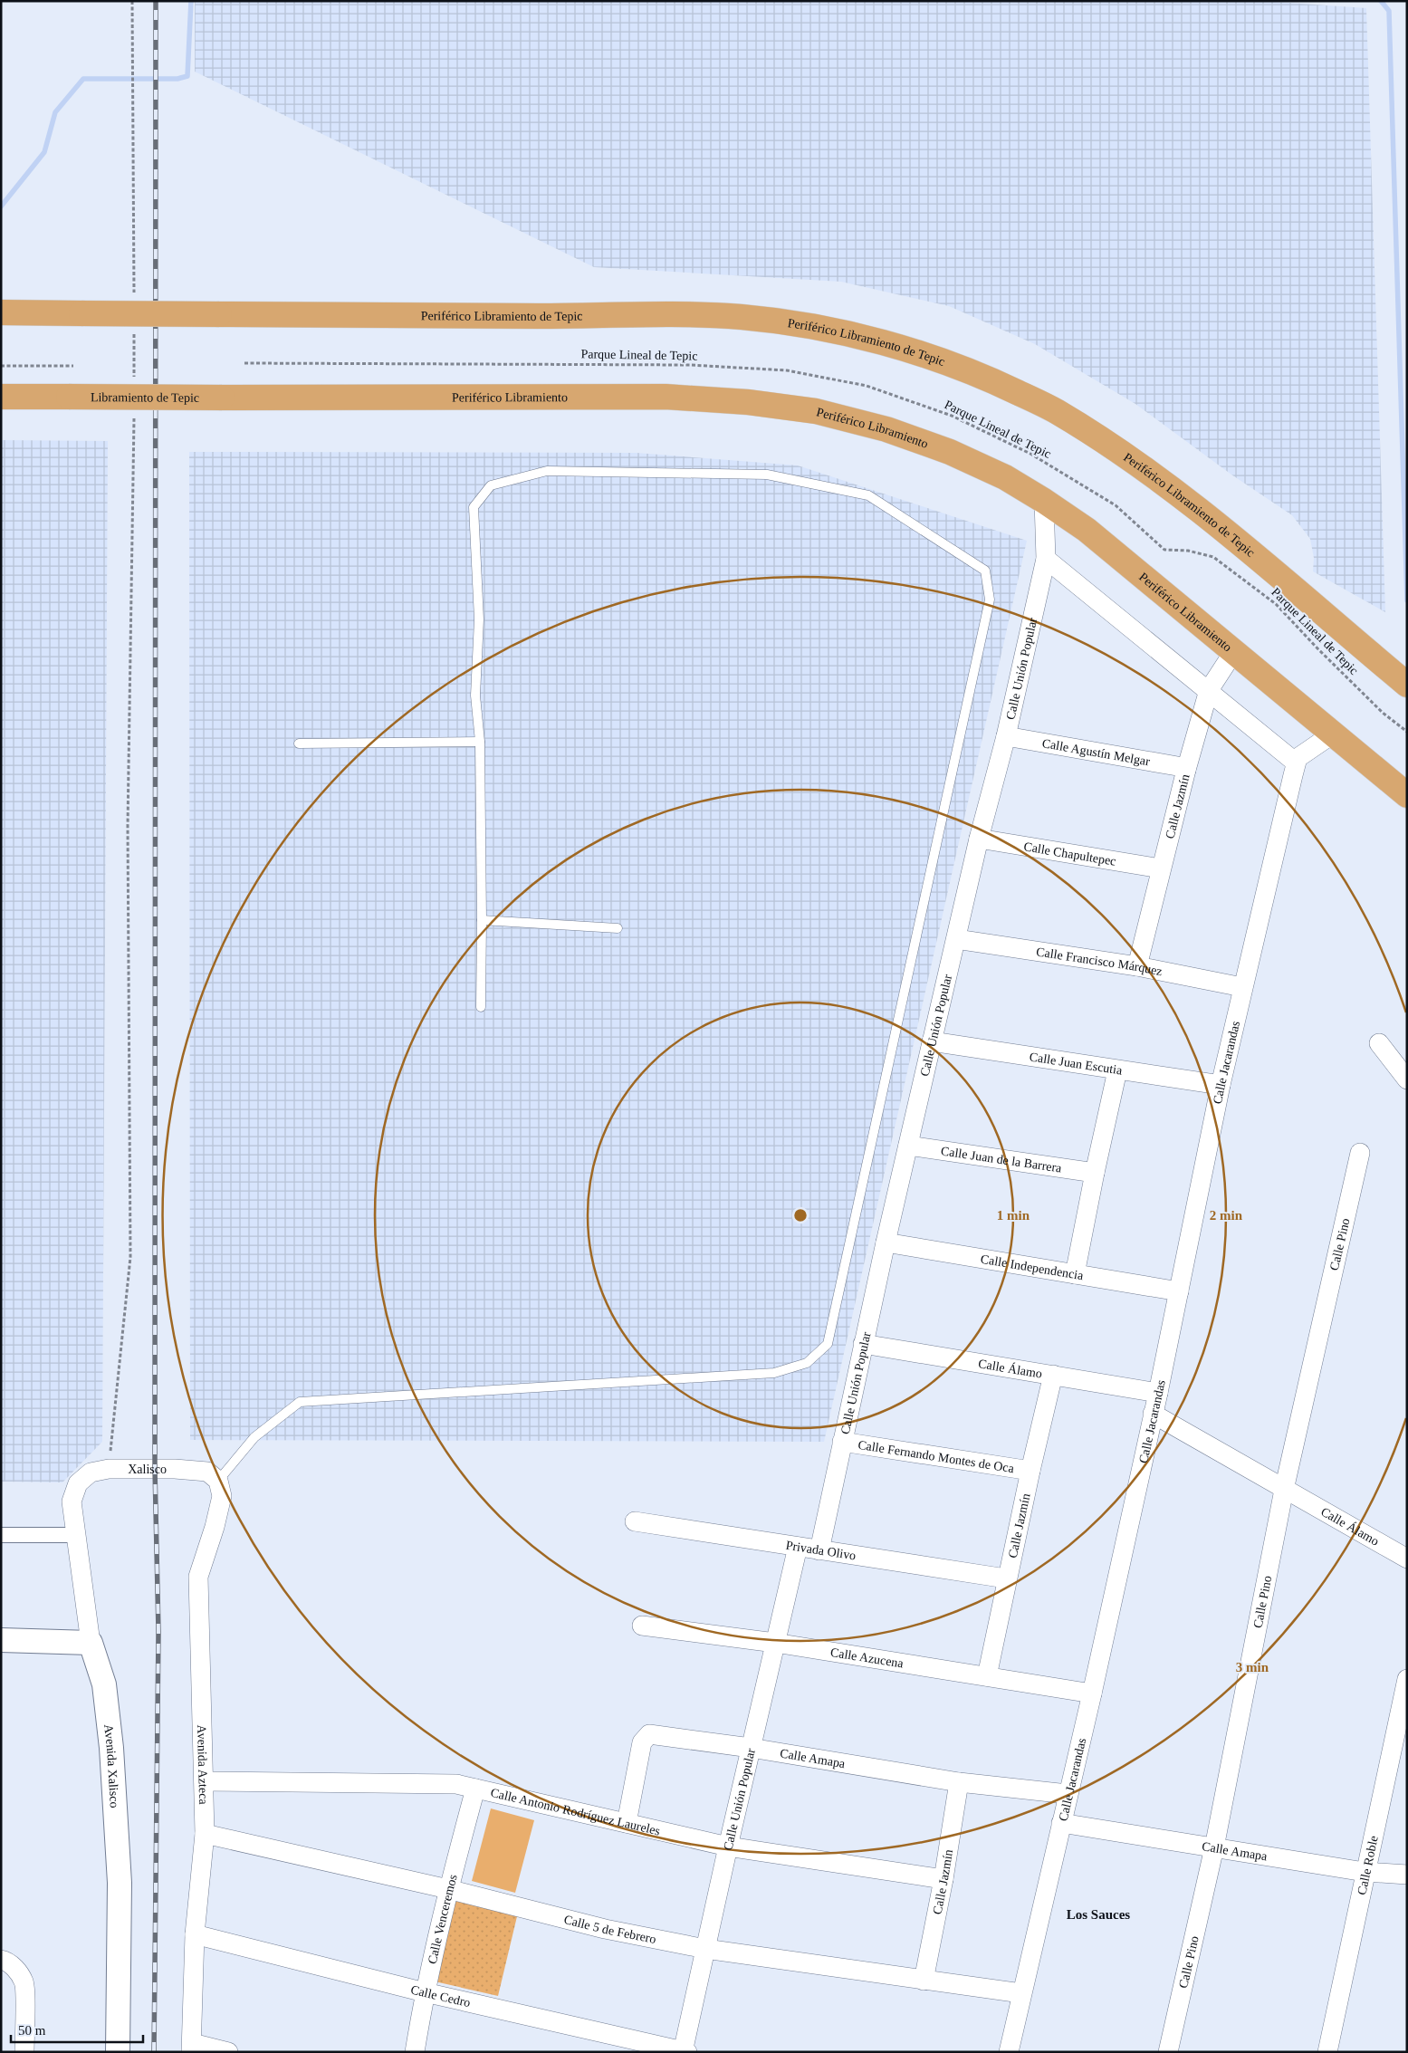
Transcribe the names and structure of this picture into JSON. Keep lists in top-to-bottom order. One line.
{"streets":{"highway":["Periférico Libramiento de Tepic","Periférico Libramiento","Libramiento de Tepic"],"street":["Calle Unión Popular","Calle Agustín Melgar","Calle Jazmín","Calle Chapultepec","Calle Francisco Márquez","Calle Jacarandas","Calle Juan Escutia","Calle Juan de la Barrera","Calle Pino","Calle Independencia","Calle Álamo","Calle Fernando Montes de Oca","Xalisco","Privada Olivo","Calle Azucena","Calle Amapa","Avenida Azteca","Avenida Xalisco","Calle Antonio Rodríguez Laureles","Calle Roble","Calle Venceremos","Calle 5 de Febrero","Calle Cedro"],"path":["Parque Lineal de Tepic"]},"crossings":[["Periférico Libramiento","Libramiento de Tepic"],["Periférico Libramiento","Calle Unión Popular"],["Periférico Libramiento","Calle Jazmín"],["Calle Unión Popular","Calle Agustín Melgar"],["Calle Unión Popular","Calle Chapultepec"],["Calle Unión Popular","Calle Francisco Márquez"],["Calle Unión Popular","Calle Juan Escutia"],["Calle Unión Popular","Calle Juan de la Barrera"],["Calle Unión Popular","Calle Independencia"],["Calle Unión Popular","Calle Álamo"],["Calle Unión Popular","Calle Fernando Montes de Oca"],["Calle Unión Popular","Privada Olivo"],["Calle Unión Popular","Calle Azucena"],["Calle Unión Popular","Calle Amapa"],["Calle Unión Popular","Calle Antonio Rodríguez Laureles"],["Calle Unión Popular","Calle 5 de Febrero"],["Calle Unión Popular","Calle Cedro"],["Calle Agustín Melgar","Calle Jazmín"],["Calle Jazmín","Calle Chapultepec"],["Calle Jazmín","Calle Francisco Márquez"],["Calle Jazmín","Calle Álamo"],["Calle Jazmín","Calle Fernando Montes de Oca"],["Calle Jazmín","Privada Olivo"],["Calle Jazmín","Calle Azucena"],["Calle Jazmín","Calle Amapa"],["Calle Jazmín","Calle Antonio Rodríguez Laureles"],["Calle Jazmín","Calle 5 de Febrero"],["Calle Francisco Márquez","Calle Jacarandas"],["Calle Jacarandas","Calle Juan Escutia"],["Calle Jacarandas","Calle Independencia"],["Calle Jacarandas","Calle Álamo"],["Calle Jacarandas","Calle Azucena"],["Calle Jacarandas","Calle Amapa"],["Calle Jacarandas","Calle 5 de Febrero"],["Calle Pino","Calle Álamo"],["Calle Pino","Calle Amapa"],["Xalisco","Avenida Azteca"],["Xalisco","Avenida Xalisco"],["Calle Amapa","Calle Antonio Rodríguez Laureles"],["Calle Amapa","Calle Roble"],["Avenida Azteca","Calle Antonio Rodríguez Laureles"],["Avenida Azteca","Calle 5 de Febrero"],["Avenida Azteca","Calle Cedro"],["Calle Antonio Rodríguez Laureles","Calle Venceremos"],["Calle Venceremos","Calle 5 de Febrero"],["Calle Venceremos","Calle Cedro"]],"districts":["Los Sauces"],"scale_bar":"50 m","rings":["1 min","2 min","3 min"]}
